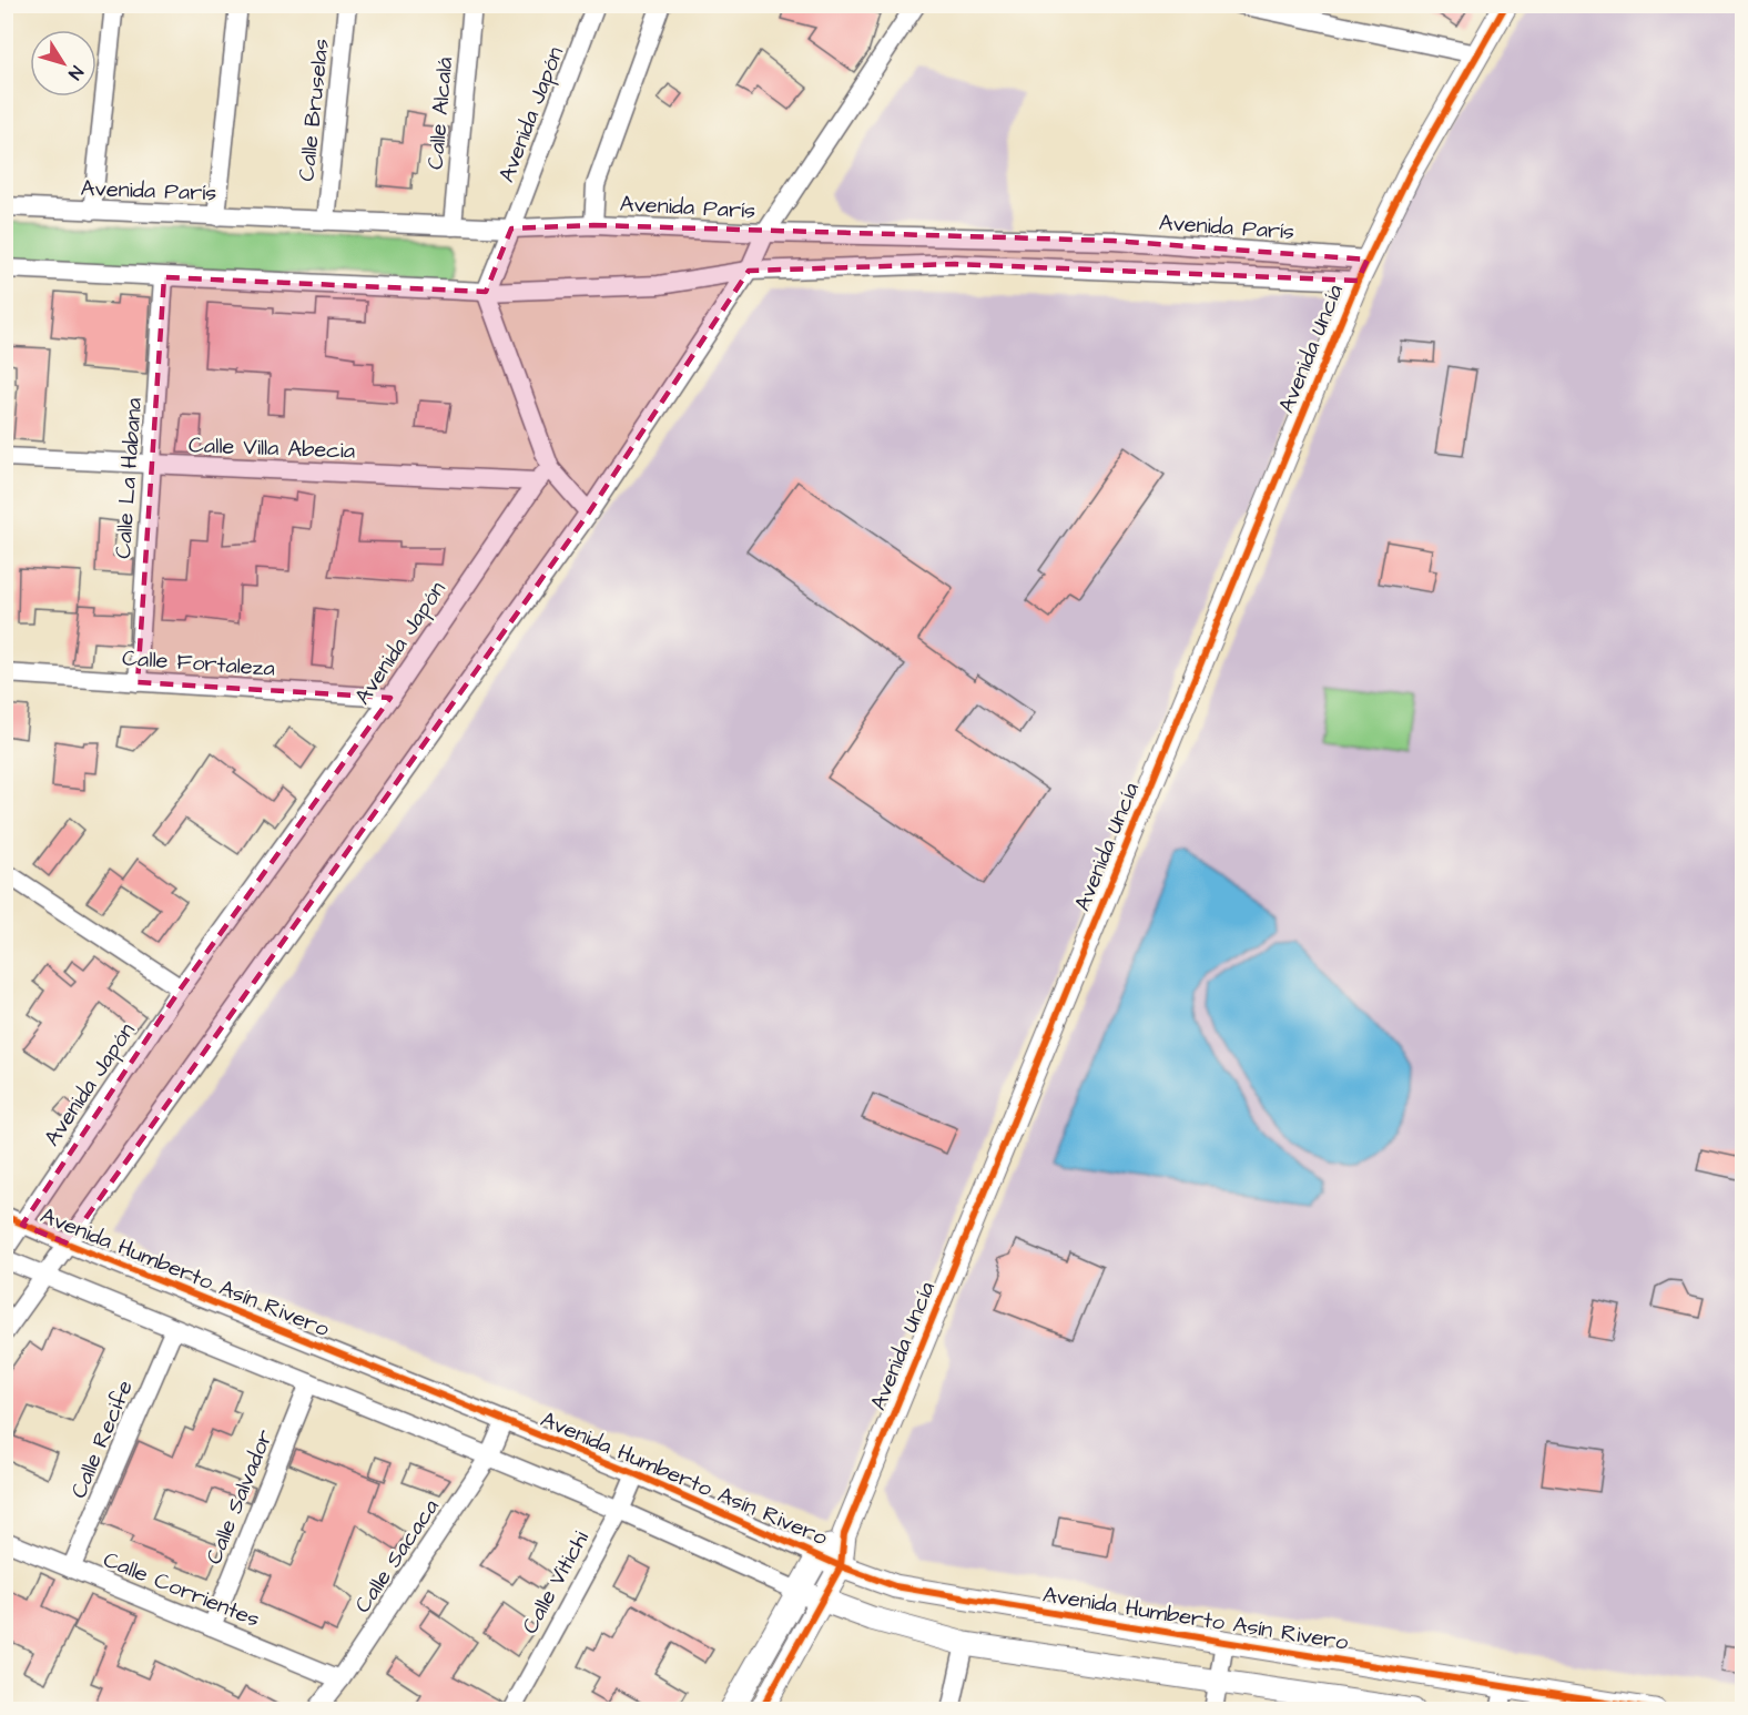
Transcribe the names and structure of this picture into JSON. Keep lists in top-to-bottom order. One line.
{"streets":{"street":["Calle Bruselas","Calle Alcalá","Avenida Japón","Avenida París","Avenida Uncía","Calle Villa Abecia","Calle La Habana","Calle Fortaleza","Avenida Humberto Asín Rivero","Calle Recife","Calle Salvador","Calle Sacaca","Calle Vitichi","Calle Corrientes"]},"crossings":[["Calle Bruselas","Avenida París"],["Calle Alcalá","Avenida París"],["Avenida Japón","Avenida París"],["Avenida Japón","Calle Villa Abecia"],["Avenida Japón","Calle Fortaleza"],["Avenida Japón","Avenida Humberto Asín Rivero"],["Avenida París","Avenida Uncía"],["Avenida Uncía","Avenida Humberto Asín Rivero"],["Calle Villa Abecia","Calle La Habana"],["Calle La Habana","Calle Fortaleza"],["Avenida Humberto Asín Rivero","Calle Sacaca"],["Avenida Humberto Asín Rivero","Calle Vitichi"],["Calle Recife","Calle Corrientes"],["Calle Salvador","Calle Corrientes"],["Calle Sacaca","Calle Corrientes"]],"north":"bottom right"}
